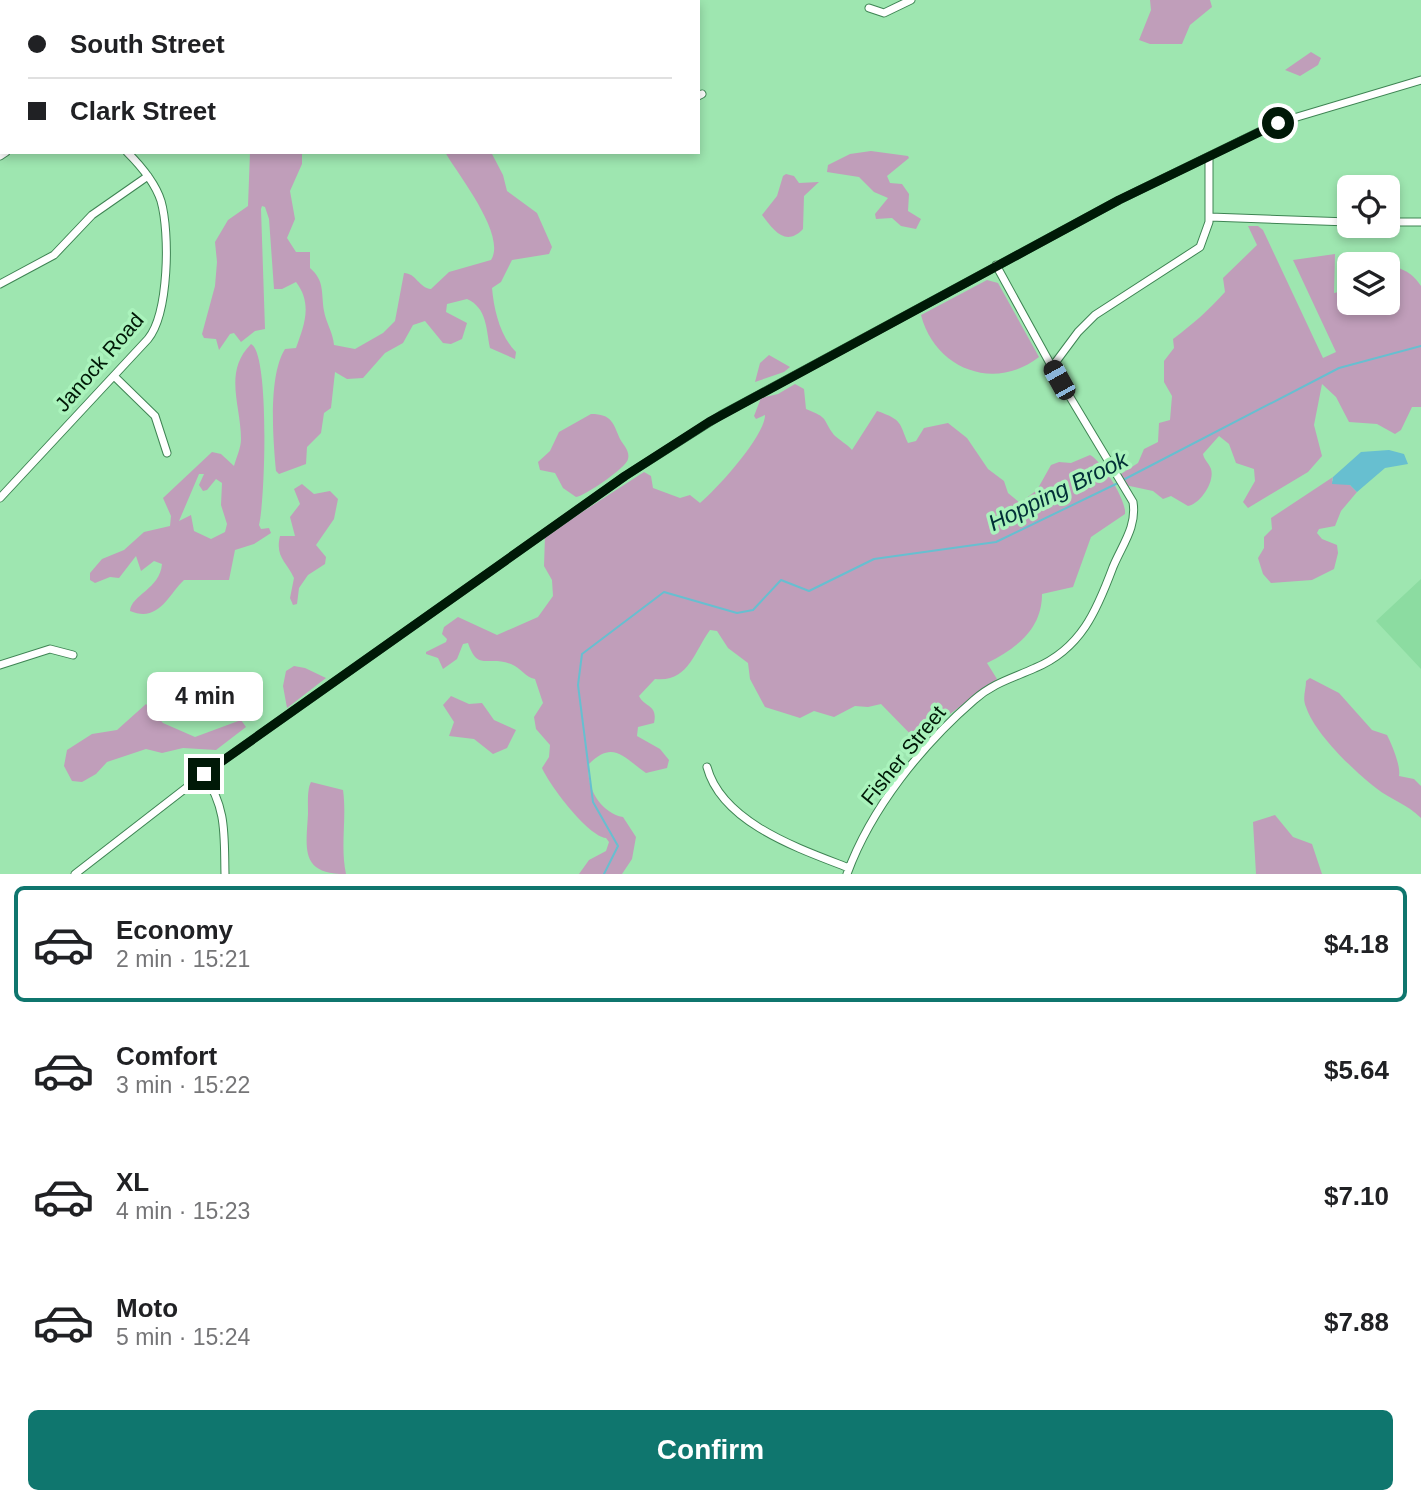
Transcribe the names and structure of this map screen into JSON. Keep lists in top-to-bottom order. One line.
{"streets":{"street":["Janock Road","Fisher Street"]},"water":["Hopping Brook"],"page":{"banner":["South Street","Clark Street"],"bubble":"4 min","list":[{"name":"Economy","note":"2 min · 15:21","value":"$4.18"},{"name":"Comfort","note":"3 min · 15:22","value":"$5.64"},{"name":"XL","note":"4 min · 15:23","value":"$7.10"},{"name":"Moto","note":"5 min · 15:24","value":"$7.88"}],"buttons":"Confirm"}}
